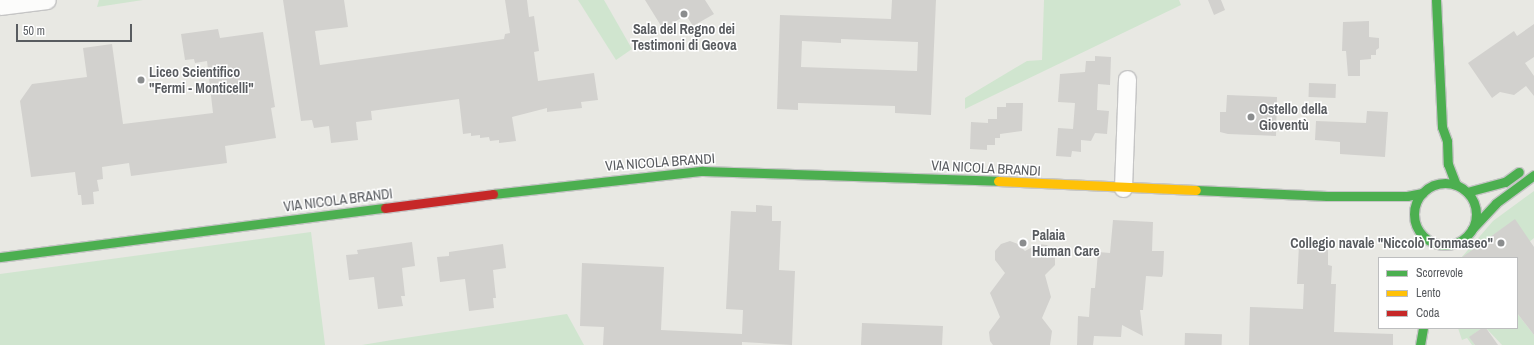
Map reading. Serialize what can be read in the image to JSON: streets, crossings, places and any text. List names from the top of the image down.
{
  "streets": {
    "street": ["VIA NICOLA BRANDI"]
  },
  "places": [
    "Sala del Regno dei Testimoni di Geova",
    "Liceo Scientifico \"Fermi - Monticelli\"",
    "Ostello della Gioventù",
    "Palaia Human Care",
    "Collegio navale \"Niccolò Tommaseo\""
  ],
  "legend": ["Scorrevole", "Lento", "Coda"],
  "scale_bar": "50 m"
}
